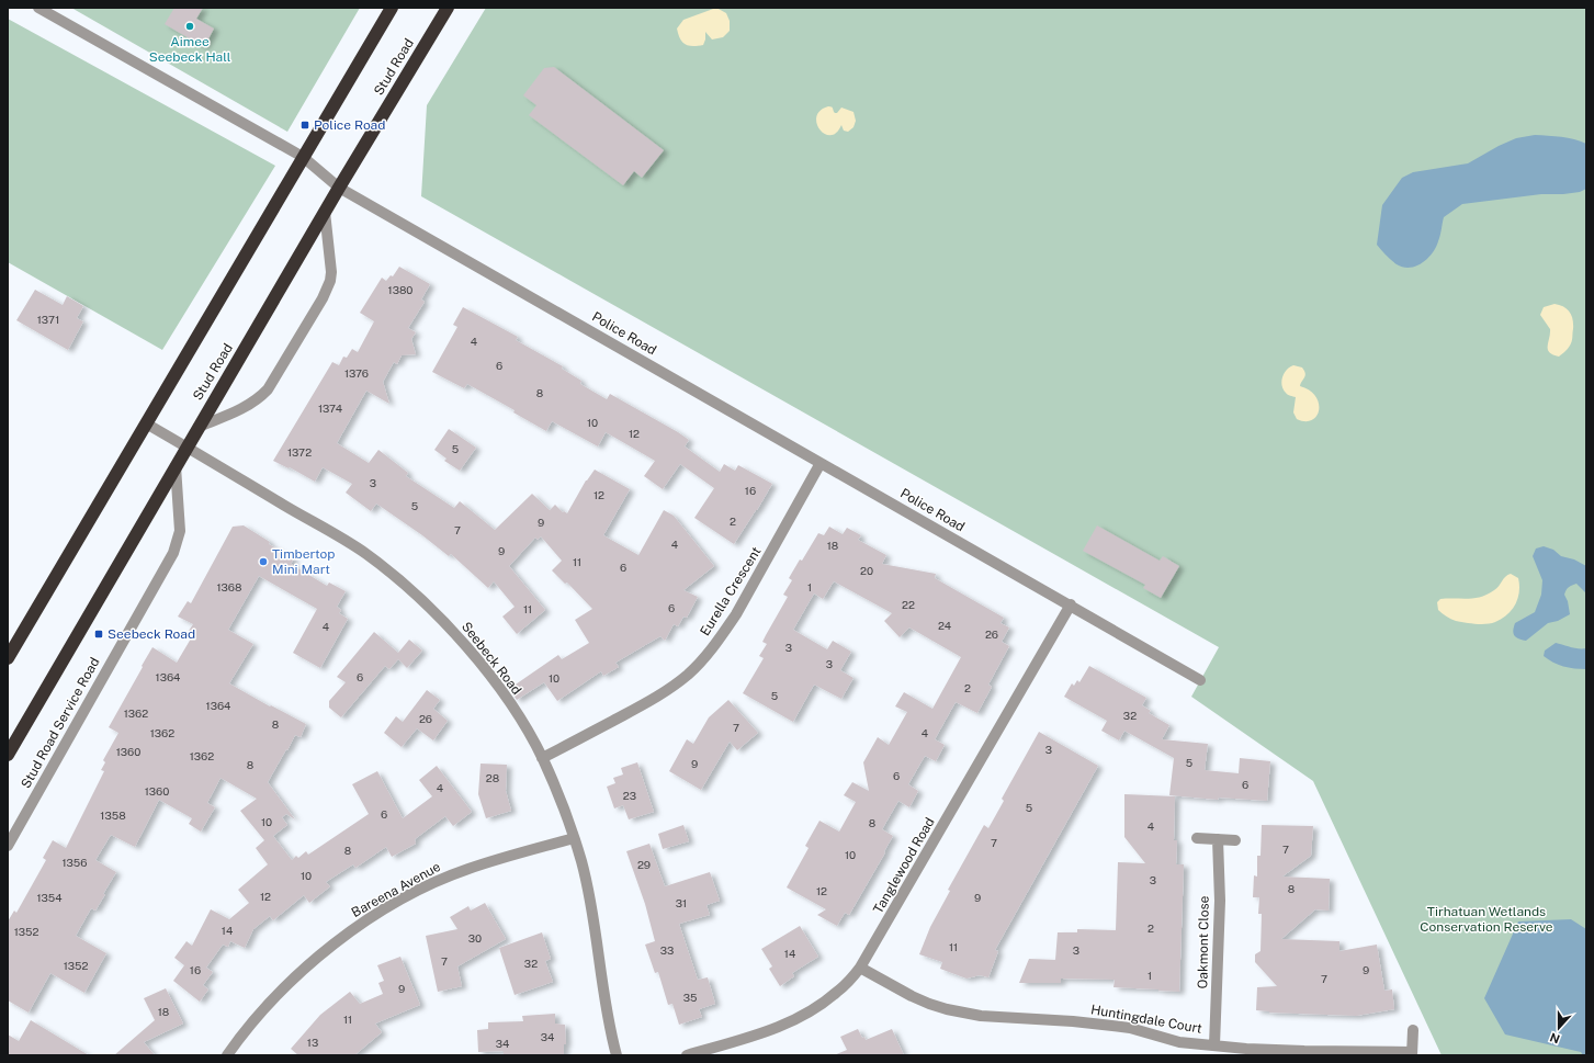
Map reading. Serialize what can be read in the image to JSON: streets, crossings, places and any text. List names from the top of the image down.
{
  "streets": {
    "highway": ["Stud Road"],
    "street": [
      "Police Road",
      "Eurella Crescent",
      "Seebeck Road",
      "Stud Road Service Road",
      "Tanglewood Road",
      "Bareena Avenue",
      "Oakmont Close",
      "Huntingdale Court"
    ]
  },
  "crossings": [
    ["Stud Road", "Police Road"],
    ["Stud Road", "Seebeck Road"],
    ["Stud Road", "Stud Road Service Road"],
    ["Police Road", "Eurella Crescent"],
    ["Police Road", "Tanglewood Road"],
    ["Eurella Crescent", "Seebeck Road"],
    ["Seebeck Road", "Bareena Avenue"],
    ["Tanglewood Road", "Huntingdale Court"],
    ["Oakmont Close", "Huntingdale Court"]
  ],
  "parks": ["Tirhatuan Wetlands Conservation Reserve"],
  "places": {
    "other": ["Aimee Seebeck Hall", "Timbertop Mini Mart"],
    "transit": ["Police Road", "Seebeck Road"]
  },
  "house_numbers": [
    "1380",
    "1371",
    "4",
    "6",
    "1376",
    "8",
    "1374",
    "10",
    "12",
    "5",
    "1372",
    "3",
    "16",
    "12",
    "5",
    "2",
    "9",
    "7",
    "4",
    "18",
    "9",
    "11",
    "6",
    "20",
    "1368",
    "1",
    "22",
    "6",
    "11",
    "24",
    "4",
    "26",
    "3",
    "3",
    "1364",
    "6",
    "10",
    "2",
    "5",
    "1364",
    "1362",
    "32",
    "26",
    "8",
    "7",
    "1362",
    "4",
    "3",
    "1360",
    "1362",
    "5",
    "9",
    "8",
    "6",
    "28",
    "6",
    "4",
    "1360",
    "23",
    "5",
    "6",
    "1358",
    "10",
    "8",
    "4",
    "7",
    "7",
    "8",
    "10",
    "1356",
    "29",
    "10",
    "3",
    "8",
    "12",
    "12",
    "1354",
    "9",
    "31",
    "2",
    "14",
    "1352",
    "30",
    "11",
    "33",
    "3",
    "14",
    "7",
    "32",
    "1352",
    "16",
    "9",
    "1",
    "7",
    "9",
    "35",
    "18",
    "11",
    "34",
    "13",
    "34"
  ],
  "north": "bottom"
}
